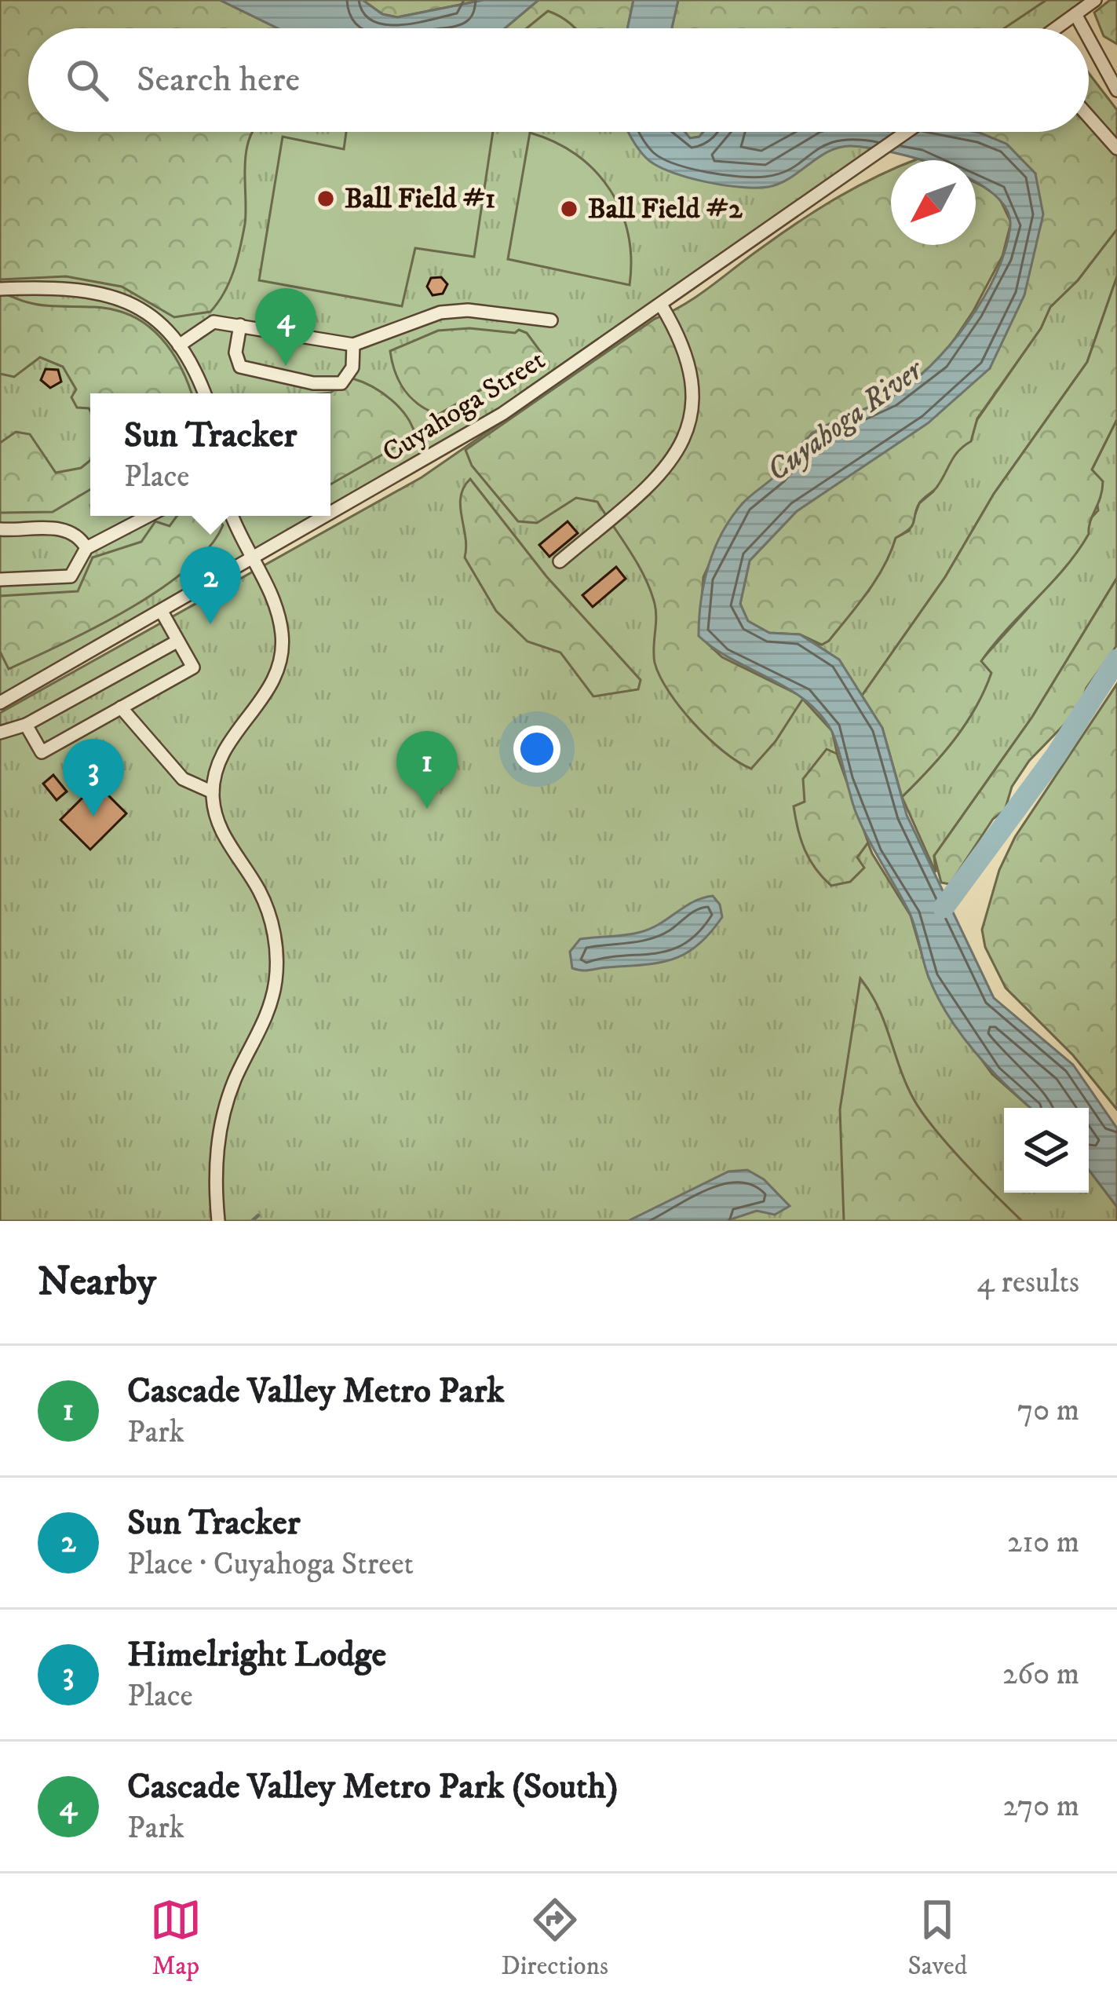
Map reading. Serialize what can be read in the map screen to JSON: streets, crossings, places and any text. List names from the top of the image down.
{
  "streets": {
    "street": ["Cuyahoga Street"]
  },
  "water": ["Cuyahoga River"],
  "places": ["Ball Field #1", "Ball Field #2"],
  "north": "bottom left",
  "page": {
    "search": "Search here",
    "pins": [
      "4",
      "2",
      "1",
      "3"
    ],
    "popup": ["Sun Tracker", "Place"],
    "heading": ["Nearby", "4 results"],
    "list": [
      {
        "mark": "1",
        "name": "Cascade Valley Metro Park",
        "note": "Park",
        "value": "70 m"
      },
      {
        "mark": "2",
        "name": "Sun Tracker",
        "note": "Place · Cuyahoga Street",
        "value": "210 m"
      },
      {
        "mark": "3",
        "name": "Himelright Lodge",
        "note": "Place",
        "value": "260 m"
      },
      {
        "mark": "4",
        "name": "Cascade Valley Metro Park (South)",
        "note": "Park",
        "value": "270 m"
      }
    ],
    "nav": ["Map", "Directions", "Saved"]
  }
}
